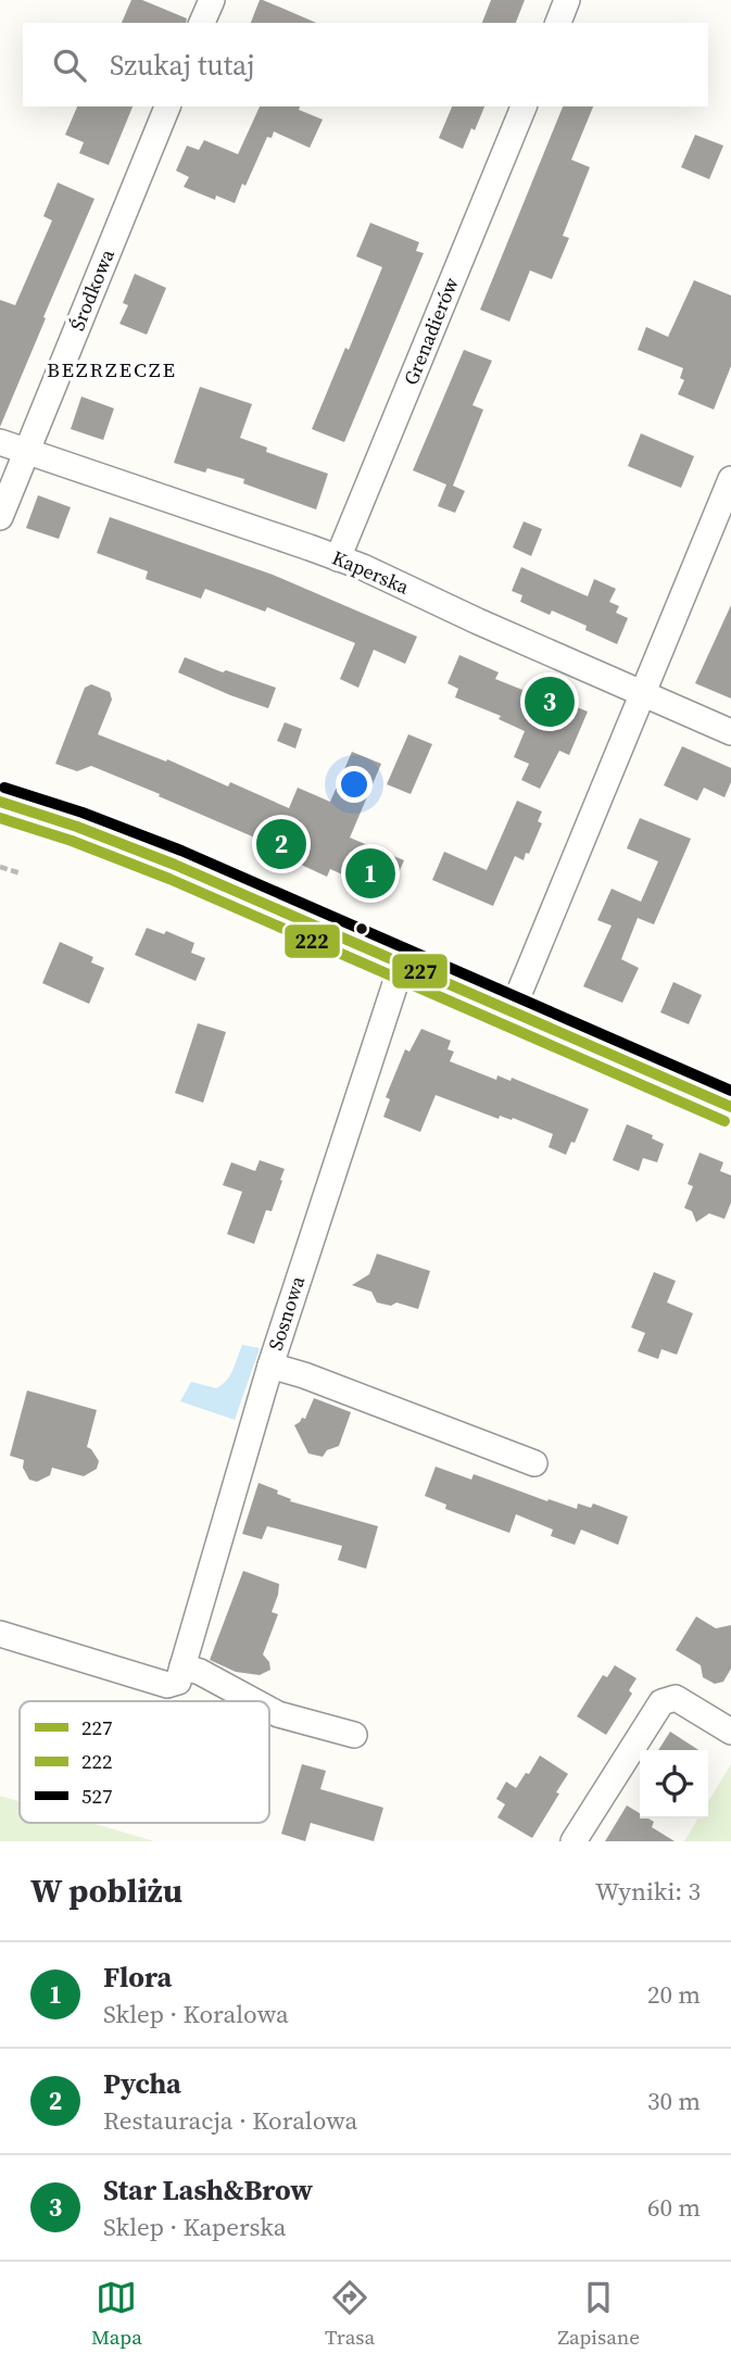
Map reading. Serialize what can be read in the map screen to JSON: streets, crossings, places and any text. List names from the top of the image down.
{
  "streets": {
    "street": [
      "Środkowa",
      "Grenadierów",
      "Kaperska",
      "Sosnowa"
    ]
  },
  "crossings": [
    ["Środkowa", "Kaperska"],
    ["Grenadierów", "Kaperska"]
  ],
  "districts": ["BEZRZECZE"],
  "lines": ["transit line 527", "transit line 227", "transit line 222"],
  "legend": ["227", "222", "527"],
  "page": {
    "search": "Szukaj tutaj",
    "pins": ["3", "2", "1"],
    "heading": ["W pobliżu", "Wyniki: 3"],
    "list": [
      {
        "mark": "1",
        "name": "Flora",
        "note": "Sklep · Koralowa",
        "value": "20 m"
      },
      {
        "mark": "2",
        "name": "Pycha",
        "note": "Restauracja · Koralowa",
        "value": "30 m"
      },
      {
        "mark": "3",
        "name": "Star Lash&Brow",
        "note": "Sklep · Kaperska",
        "value": "60 m"
      }
    ],
    "nav": ["Mapa", "Trasa", "Zapisane"]
  }
}
